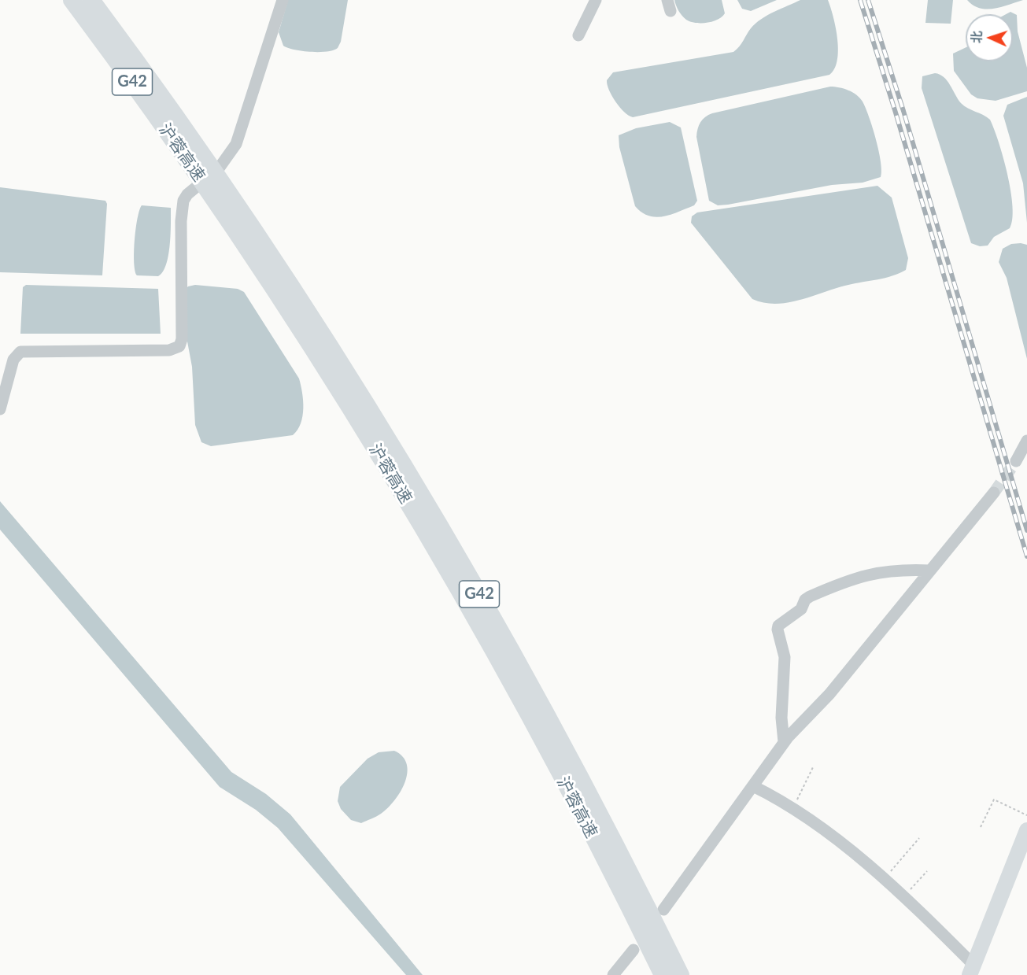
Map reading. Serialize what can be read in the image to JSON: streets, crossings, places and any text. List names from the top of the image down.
{
  "streets": {
    "highway": ["G42", "沪蓉高速"]
  },
  "north": "left"
}
